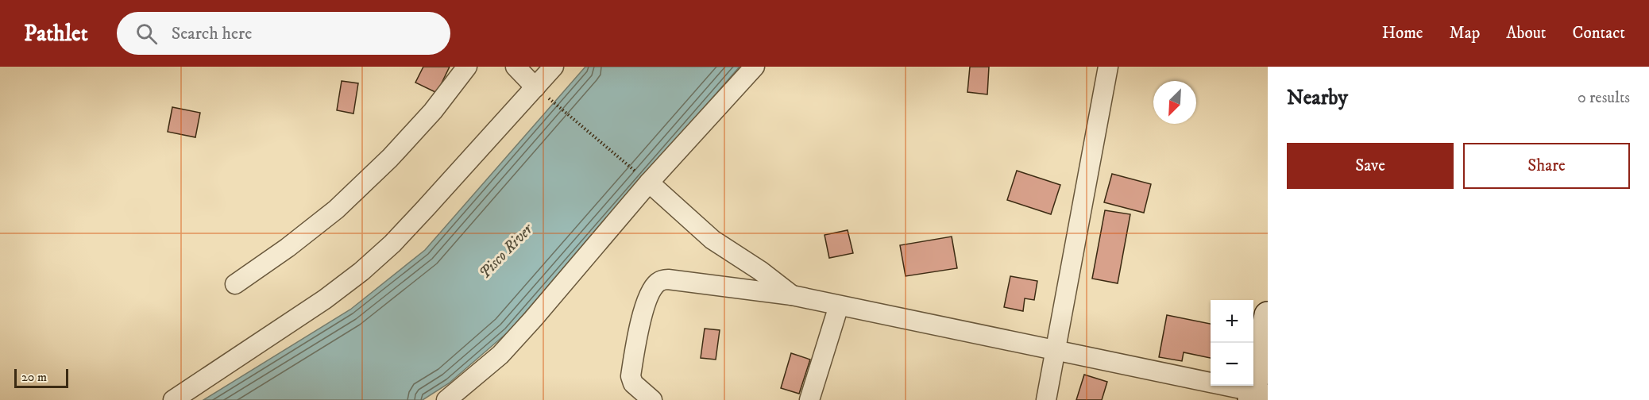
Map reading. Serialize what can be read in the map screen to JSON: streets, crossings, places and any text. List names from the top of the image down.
{
  "water": ["Pisco River"],
  "scale_bar": "20 m",
  "north": "bottom left",
  "page": {
    "header": "Pathlet",
    "search": "Search here",
    "nav": [
      "Home",
      "Map",
      "About",
      "Contact"
    ],
    "heading": ["Nearby", "0 results"],
    "buttons": ["Save", "Share"],
    "map_buttons": ["+", "−"],
    "scale": "20 m"
  }
}
